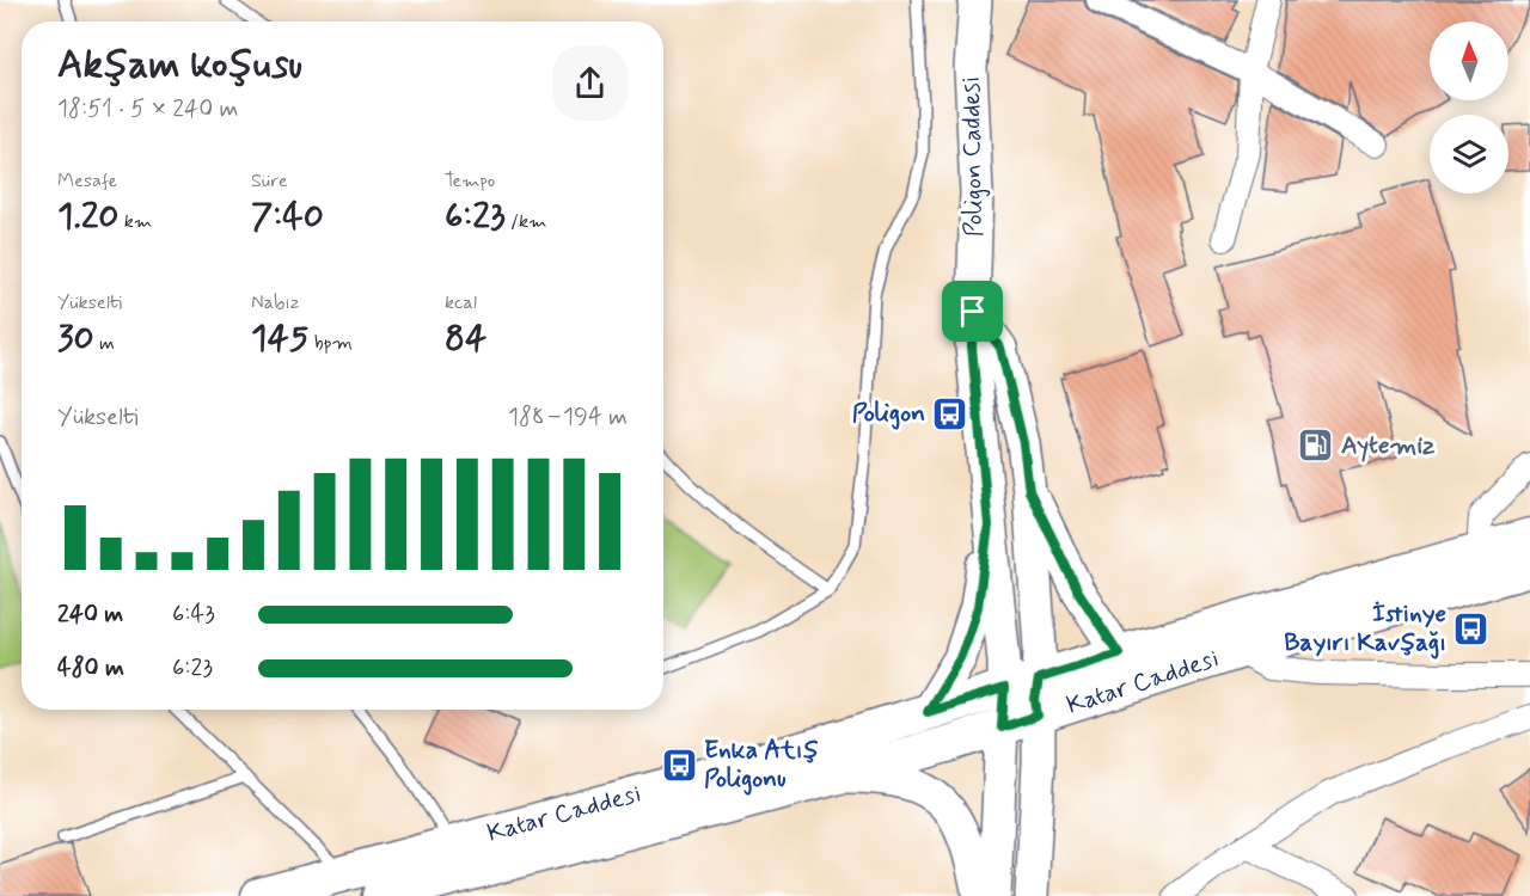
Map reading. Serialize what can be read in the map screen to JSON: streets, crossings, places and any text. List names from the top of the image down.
{
  "streets": {
    "main road": ["Katar Caddesi"],
    "street": ["Poligon Caddesi"]
  },
  "crossings": [
    ["Poligon Caddesi", "Katar Caddesi"]
  ],
  "places": {
    "bus stop": ["Poligon", "İstinye Bayırı Kavşağı", "Enka Atış Poligonu"],
    "fuel station": ["Aytemiz"]
  },
  "north": "top",
  "page": {
    "heading": ["Akşam koşusu", "18:51 · 5 × 240 m"],
    "stats": [
      ["Mesafe", "1.20 km"],
      ["Süre", "7:40"],
      ["Tempo", "6:23 /km"],
      ["Yükselti", "30 m"],
      ["Nabız", "145 bpm"],
      ["kcal", "84"]
    ],
    "chart": ["Yükselti", "188–194 m"],
    "list": [
      {
        "name": "240 m",
        "note": "6:43"
      },
      {
        "name": "480 m",
        "note": "6:23"
      }
    ]
  }
}
